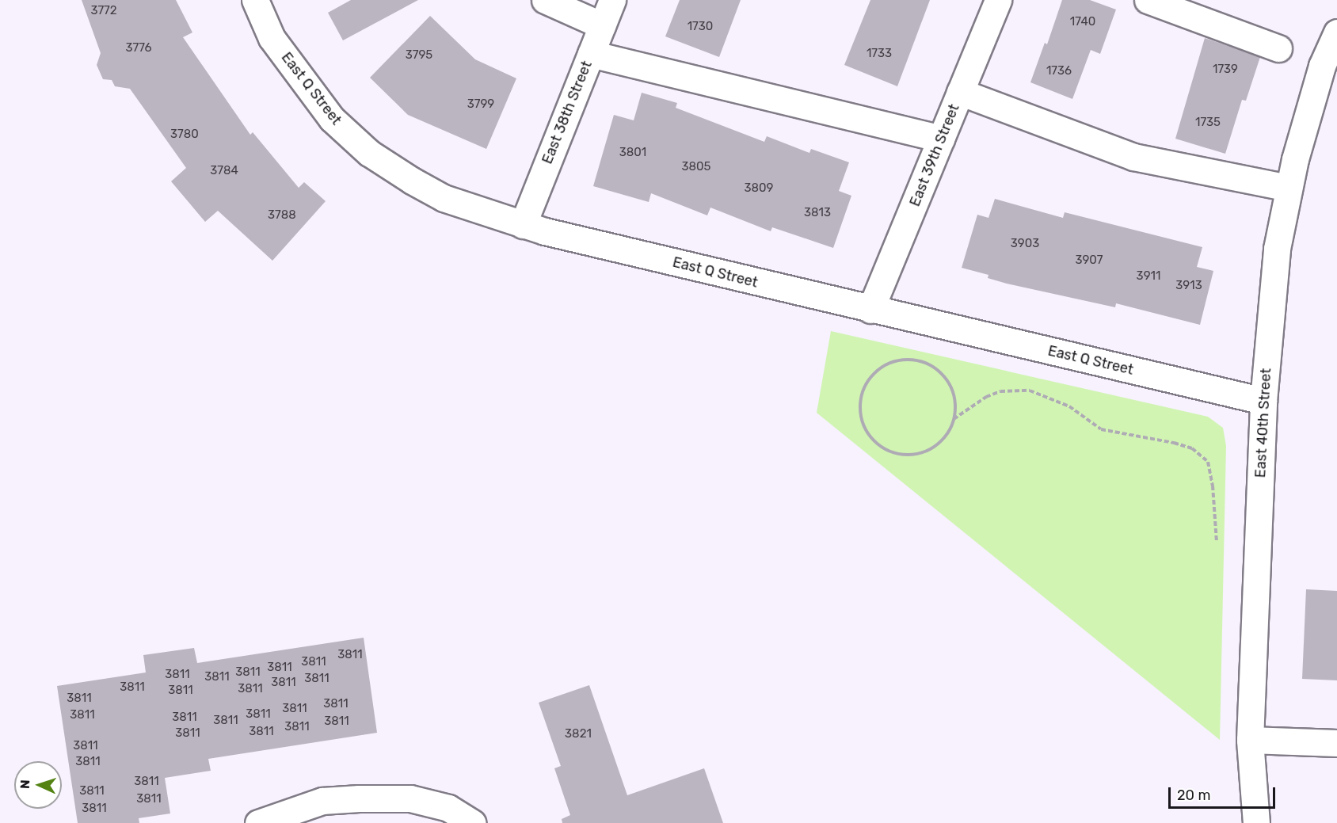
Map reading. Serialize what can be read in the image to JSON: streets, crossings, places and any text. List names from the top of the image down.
{
  "streets": {
    "street": [
      "East Q Street",
      "East 38th Street",
      "East 39th Street",
      "East 40th Street"
    ]
  },
  "crossings": [
    ["East Q Street", "East 38th Street"],
    ["East Q Street", "East 39th Street"],
    ["East Q Street", "East 40th Street"]
  ],
  "house_numbers": [
    "3772",
    "1740",
    "1730",
    "3776",
    "1733",
    "3795",
    "1739",
    "1736",
    "3799",
    "1735",
    "3780",
    "3801",
    "3805",
    "3784",
    "3809",
    "3813",
    "3788",
    "3903",
    "3907",
    "3911",
    "3913",
    "3811",
    "3811",
    "3811",
    "3811",
    "3811",
    "3811",
    "3811",
    "3811",
    "3811",
    "3811",
    "3811",
    "3811",
    "3811",
    "3811",
    "3811",
    "3811",
    "3811",
    "3811",
    "3811",
    "3811",
    "3811",
    "3811",
    "3821",
    "3811",
    "3811",
    "3811",
    "3811",
    "3811",
    "3811"
  ],
  "scale_bar": "20 m",
  "north": "left"
}
